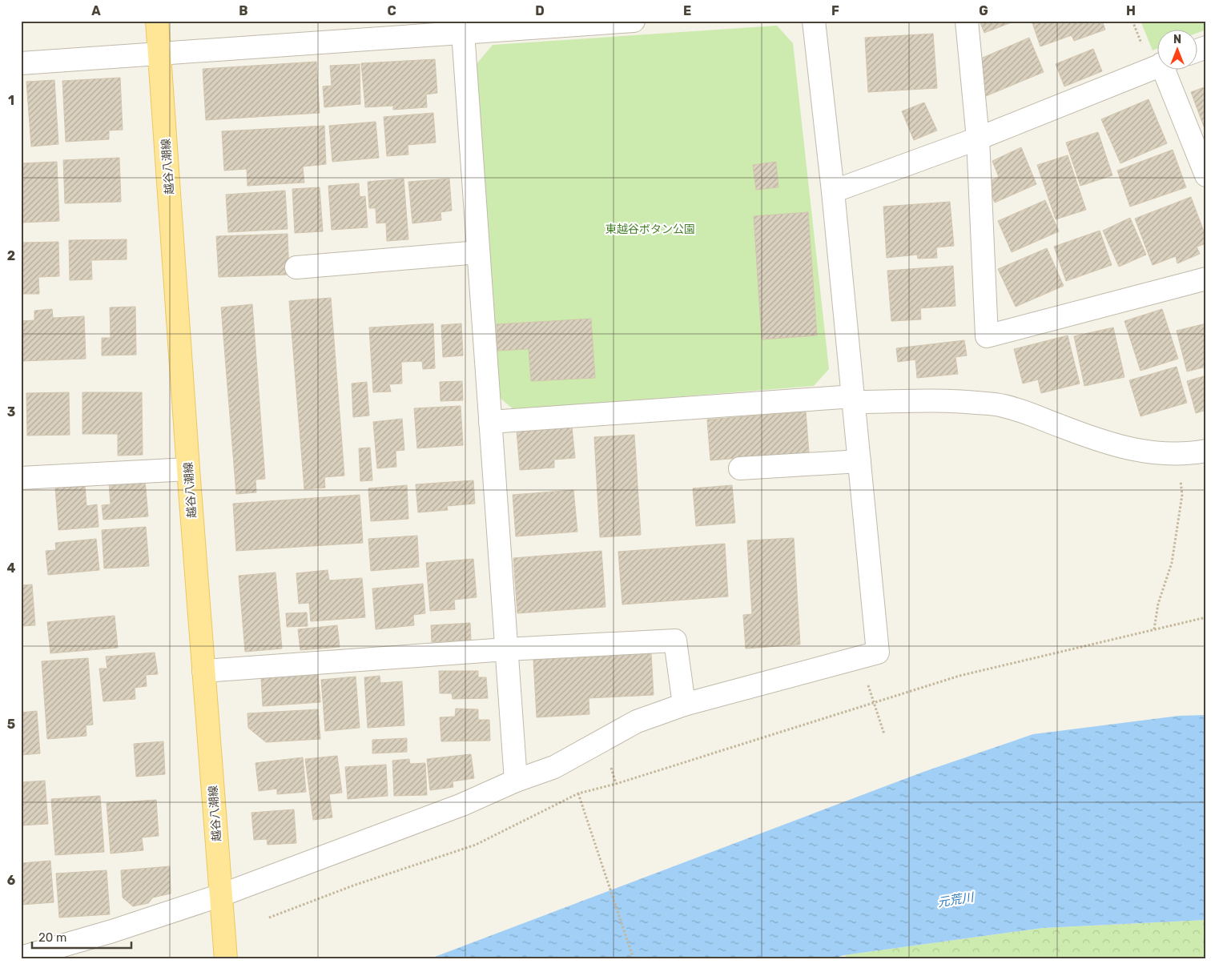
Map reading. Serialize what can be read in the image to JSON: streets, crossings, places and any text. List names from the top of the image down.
{
  "streets": {
    "main road": ["越谷八潮線"]
  },
  "water": ["元荒川"],
  "parks": ["東越谷ボタン公園"],
  "scale_bar": "20 m",
  "north": "top",
  "grid": {
    "columns": [
      "A",
      "B",
      "C",
      "D",
      "E",
      "F",
      "G",
      "H"
    ],
    "rows": [
      "1",
      "2",
      "3",
      "4",
      "5",
      "6"
    ]
  }
}
